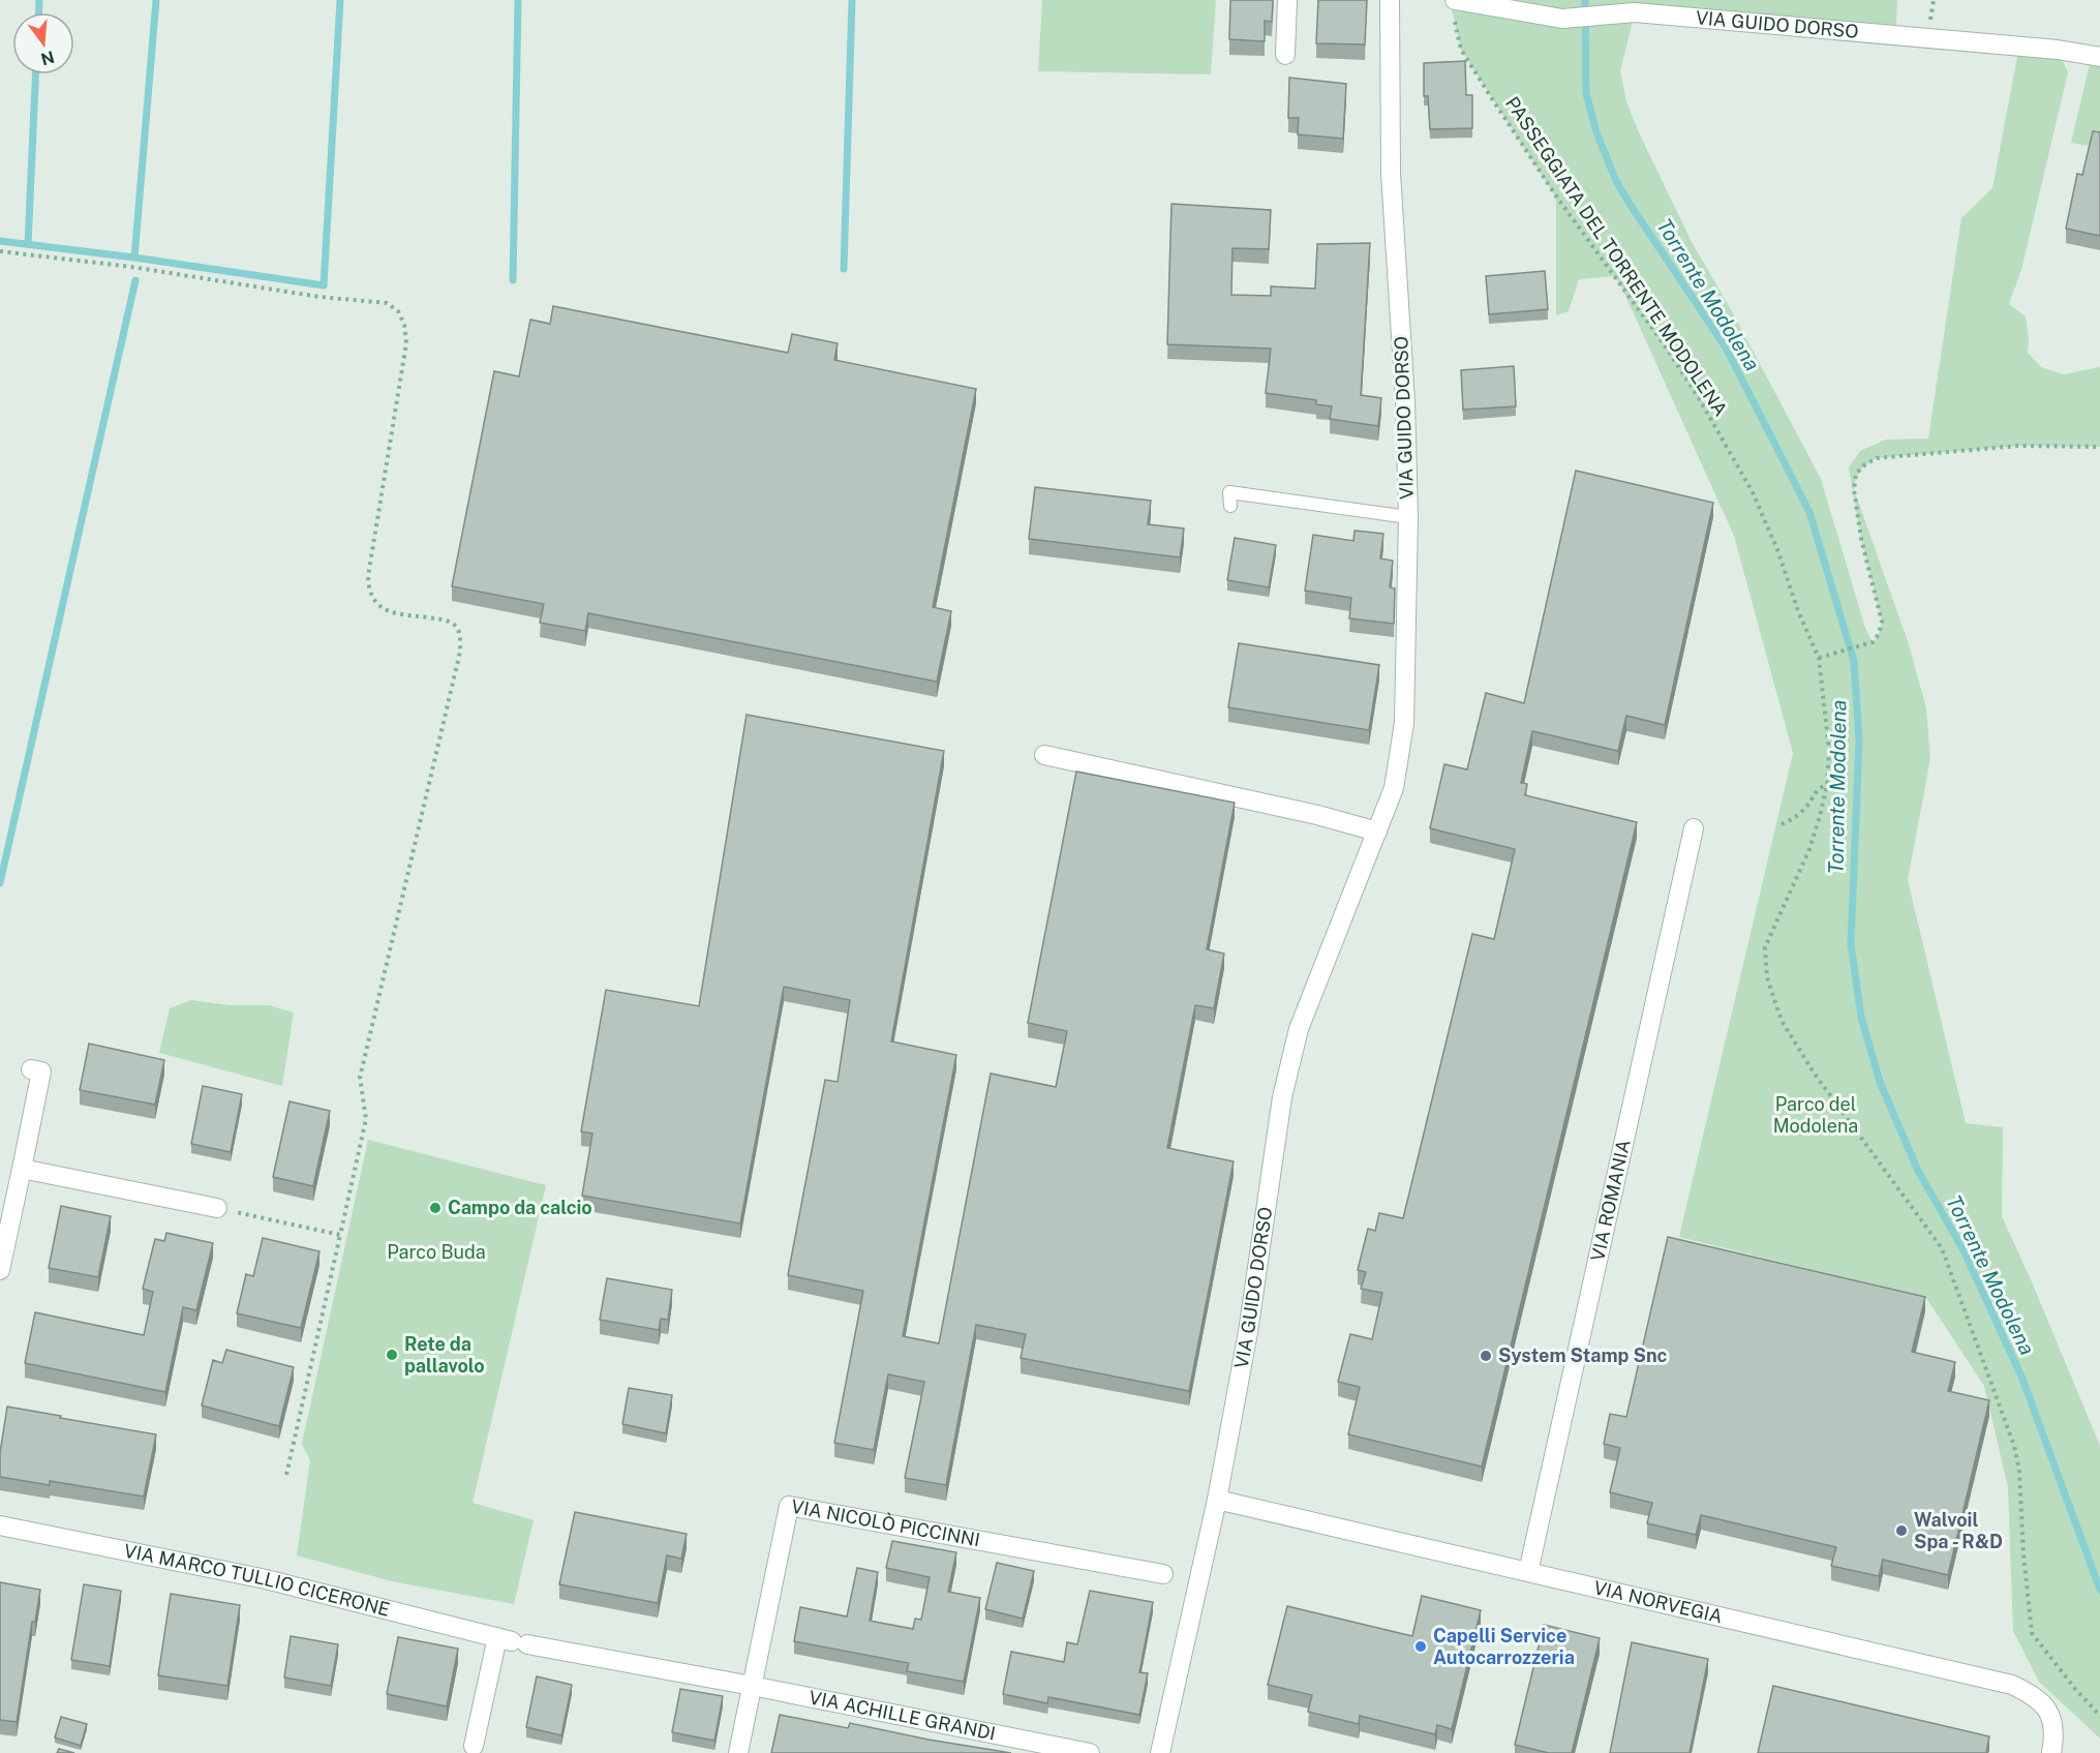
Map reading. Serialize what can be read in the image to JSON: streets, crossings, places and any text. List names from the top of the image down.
{
  "streets": {
    "street": [
      "VIA GUIDO DORSO",
      "VIA ROMANIA",
      "VIA NICOLÒ PICCINNI",
      "VIA MARCO TULLIO CICERONE",
      "VIA NORVEGIA",
      "VIA ACHILLE GRANDI"
    ],
    "path": ["PASSEGGIATA DEL TORRENTE MODOLENA"]
  },
  "crossings": [
    ["VIA GUIDO DORSO", "VIA NORVEGIA"],
    ["VIA ROMANIA", "VIA NORVEGIA"],
    ["VIA NICOLÒ PICCINNI", "VIA ACHILLE GRANDI"]
  ],
  "water": ["Torrente Modolena"],
  "parks": ["Parco del Modolena", "Parco Buda"],
  "places": [
    "Campo da calcio",
    "Rete da pallavolo",
    "System Stamp Snc",
    "Walvoil Spa - R&D",
    "Capelli Service Autocarrozzeria"
  ],
  "north": "bottom"
}
